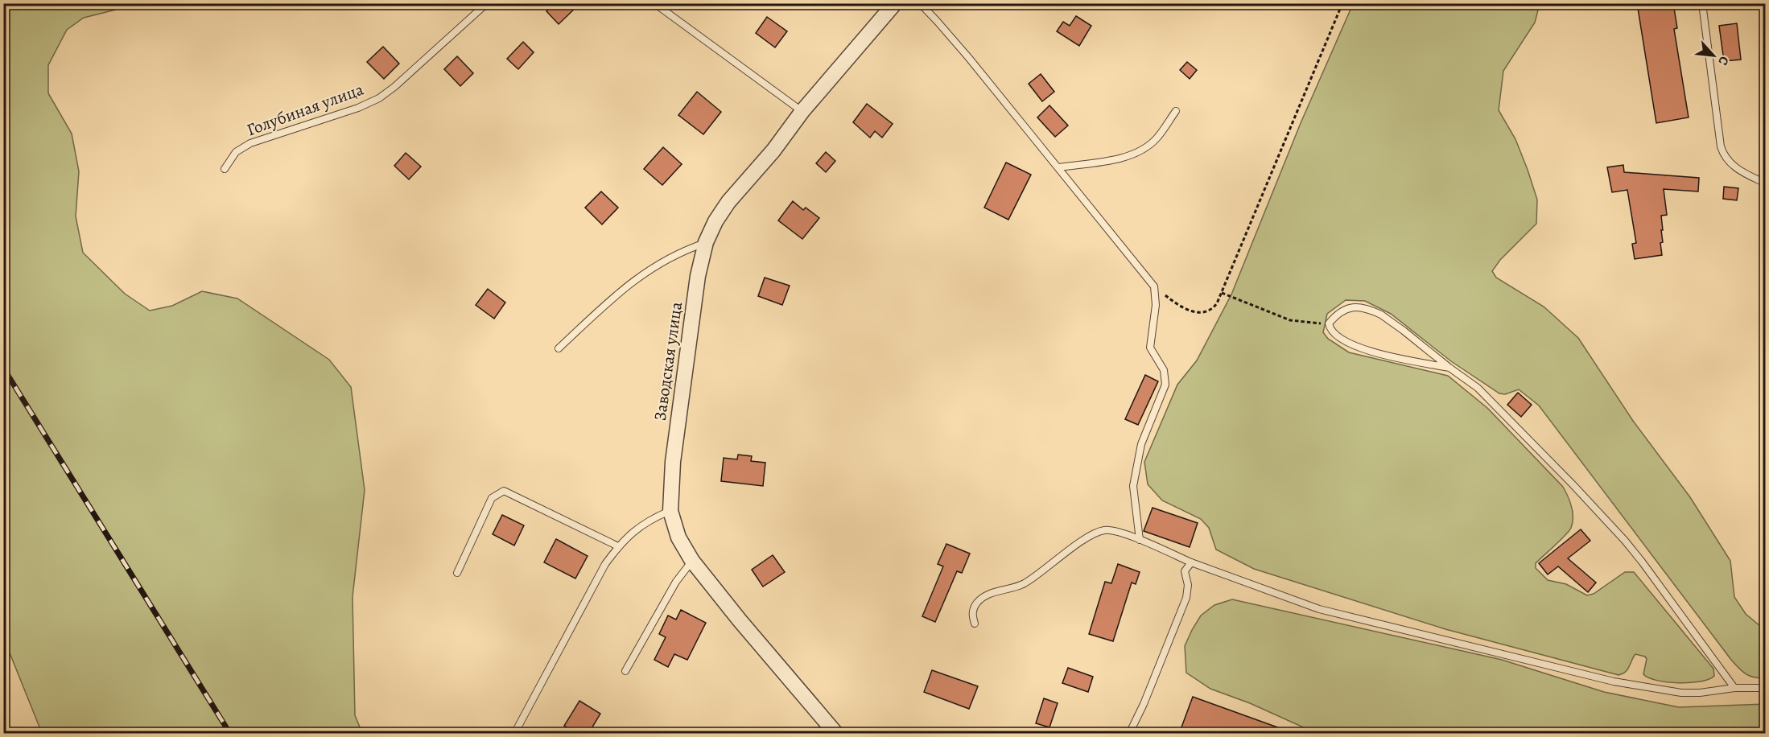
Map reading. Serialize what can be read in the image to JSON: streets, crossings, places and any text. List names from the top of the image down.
{
  "streets": {
    "street": ["Заводская улица"],
    "lane": ["Голубиная улица"]
  },
  "north": "bottom right"
}
